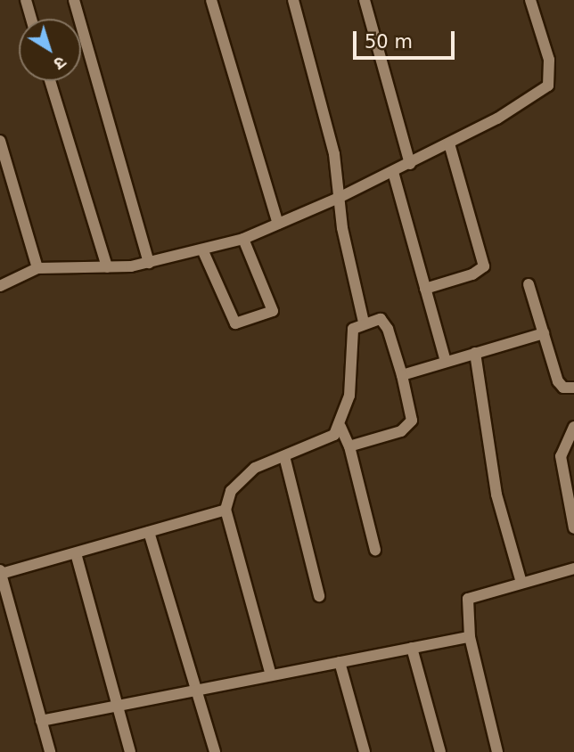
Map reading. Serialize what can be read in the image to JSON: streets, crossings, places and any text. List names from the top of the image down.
{
  "scale_bar": "50 m",
  "north": "bottom right"
}
